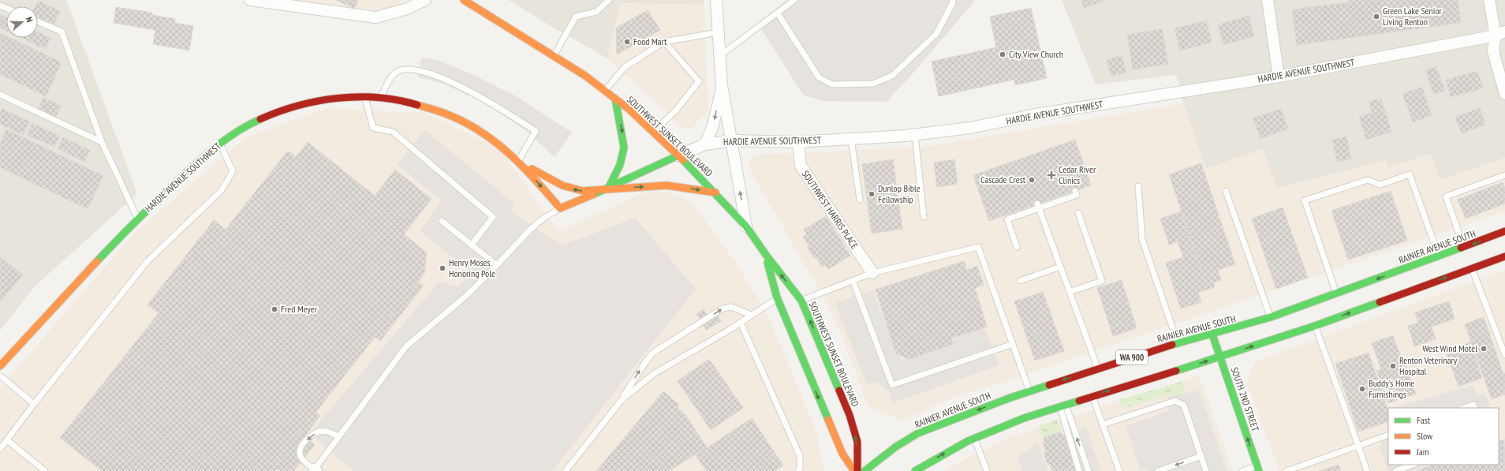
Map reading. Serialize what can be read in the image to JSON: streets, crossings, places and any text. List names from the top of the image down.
{
  "streets": {
    "main road": [
      "HARDIE AVENUE SOUTHWEST",
      "SOUTHWEST SUNSET BOULEVARD",
      "RAINIER AVENUE SOUTH",
      "WA 900",
      "SOUTH 2ND STREET"
    ],
    "street": ["SOUTHWEST HARRIS PLACE"]
  },
  "crossings": [
    ["HARDIE AVENUE SOUTHWEST", "SOUTHWEST SUNSET BOULEVARD"],
    ["HARDIE AVENUE SOUTHWEST", "SOUTHWEST HARRIS PLACE"],
    ["RAINIER AVENUE SOUTH", "SOUTH 2ND STREET"]
  ],
  "one_way": ["SOUTH 2ND STREET"],
  "places": {
    "other": [
      "Green Lake Senior Living Renton",
      "Food Mart",
      "City View Church",
      "Cascade Crest",
      "Dunlop Bible Fellowship",
      "Henry Moses Honoring Pole",
      "Fred Meyer",
      "West Wind Motel",
      "Renton Veterinary Hospital",
      "Buddy's Home Furnishings"
    ],
    "health": ["Cedar River Clinics"]
  },
  "legend": ["Fast", "Slow", "Jam"],
  "north": "right"
}
